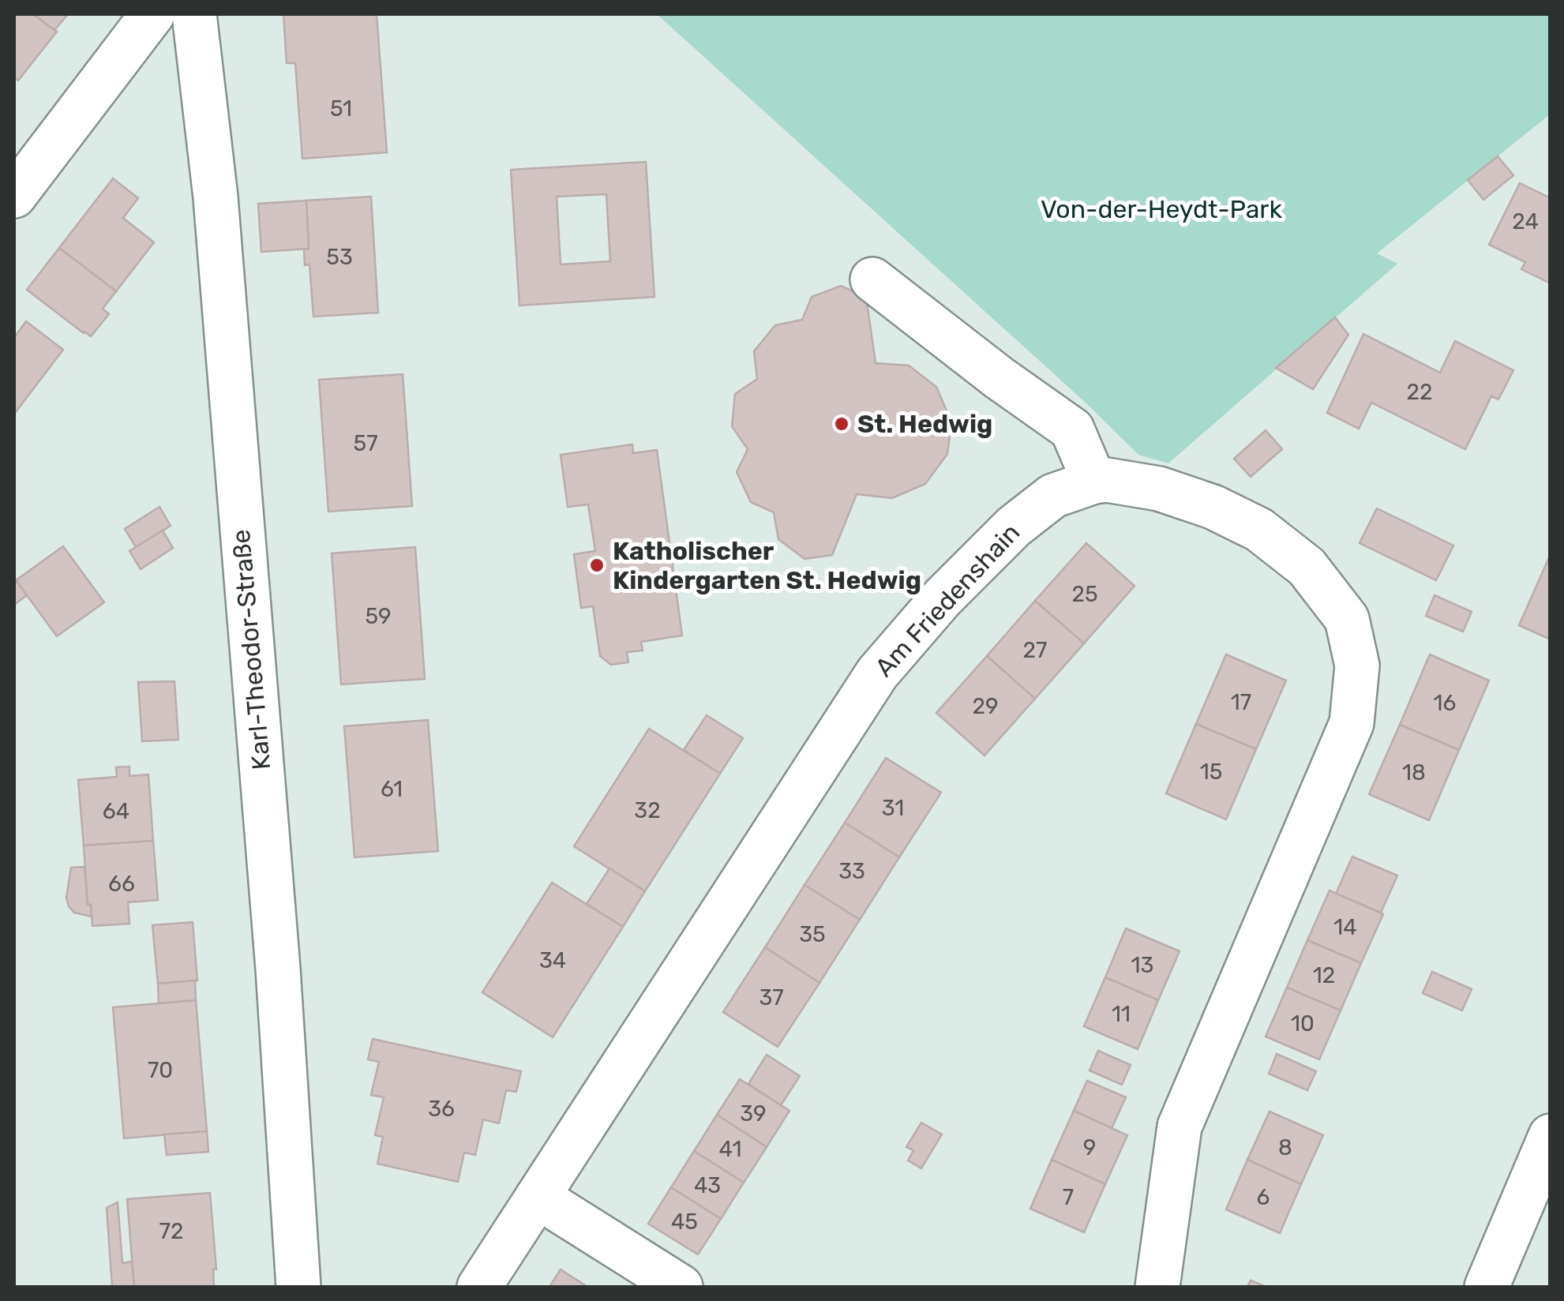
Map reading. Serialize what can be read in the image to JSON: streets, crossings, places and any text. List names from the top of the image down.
{
  "streets": {
    "street": ["Am Friedenshain", "Karl-Theodor-Straße"]
  },
  "parks": ["Von-der-Heydt-Park"],
  "places": ["St. Hedwig", "Katholischer Kindergarten St. Hedwig"],
  "house_numbers": [
    "51",
    "24",
    "53",
    "22",
    "57",
    "25",
    "59",
    "27",
    "17",
    "16",
    "29",
    "15",
    "18",
    "61",
    "31",
    "32",
    "64",
    "33",
    "66",
    "14",
    "35",
    "34",
    "13",
    "12",
    "37",
    "11",
    "10",
    "70",
    "36",
    "39",
    "9",
    "8",
    "41",
    "43",
    "7",
    "6",
    "45",
    "72"
  ]
}
